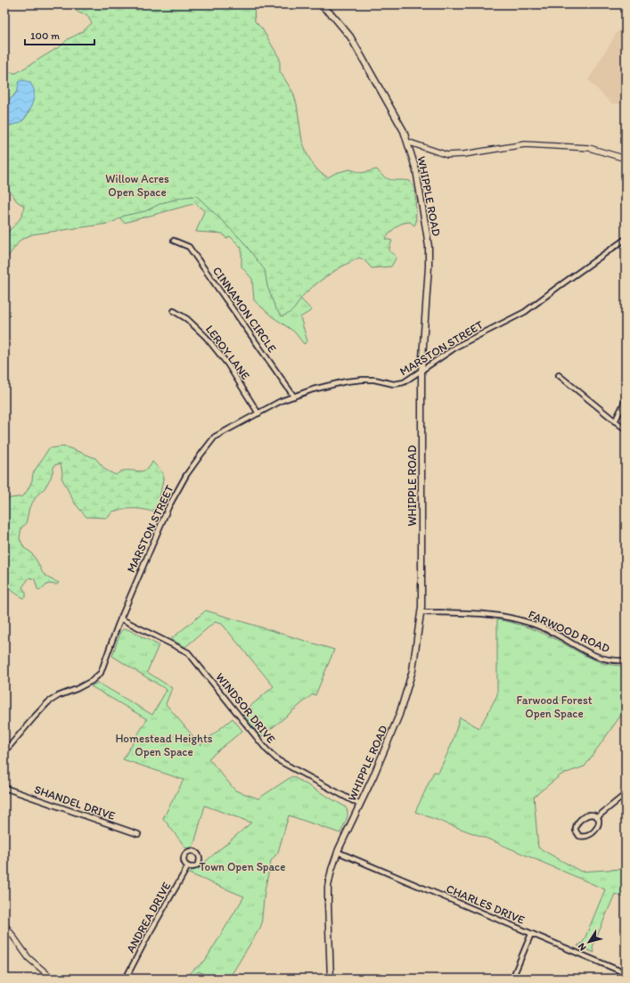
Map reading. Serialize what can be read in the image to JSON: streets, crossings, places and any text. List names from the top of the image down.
{
  "streets": {
    "main road": ["WHIPPLE ROAD"],
    "street": [
      "CINNAMON CIRCLE",
      "MARSTON STREET",
      "LEROY LANE",
      "FARWOOD ROAD",
      "WINDSOR DRIVE",
      "SHANDEL DRIVE",
      "CHARLES DRIVE",
      "ANDREA DRIVE"
    ]
  },
  "crossings": [
    ["WHIPPLE ROAD", "MARSTON STREET"],
    ["WHIPPLE ROAD", "FARWOOD ROAD"],
    ["WHIPPLE ROAD", "WINDSOR DRIVE"],
    ["WHIPPLE ROAD", "CHARLES DRIVE"],
    ["CINNAMON CIRCLE", "MARSTON STREET"],
    ["MARSTON STREET", "LEROY LANE"],
    ["MARSTON STREET", "WINDSOR DRIVE"]
  ],
  "parks": [
    "Willow Acres Open Space",
    "Farwood Forest Open Space",
    "Homestead Heights Open Space",
    "Town Open Space"
  ],
  "scale_bar": "100 m",
  "north": "bottom left"
}
